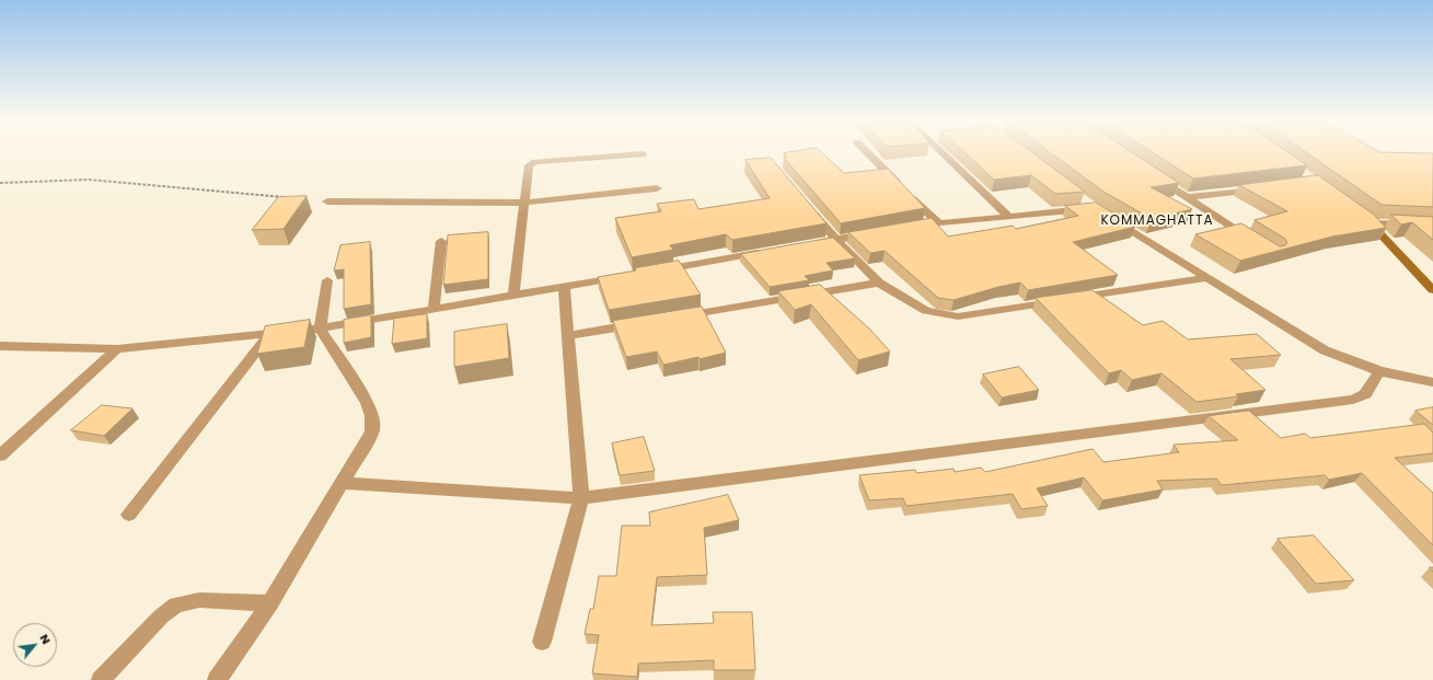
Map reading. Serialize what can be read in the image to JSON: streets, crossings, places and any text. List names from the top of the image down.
{
  "districts": ["KOMMAGHATTA"],
  "north": "top right"
}
